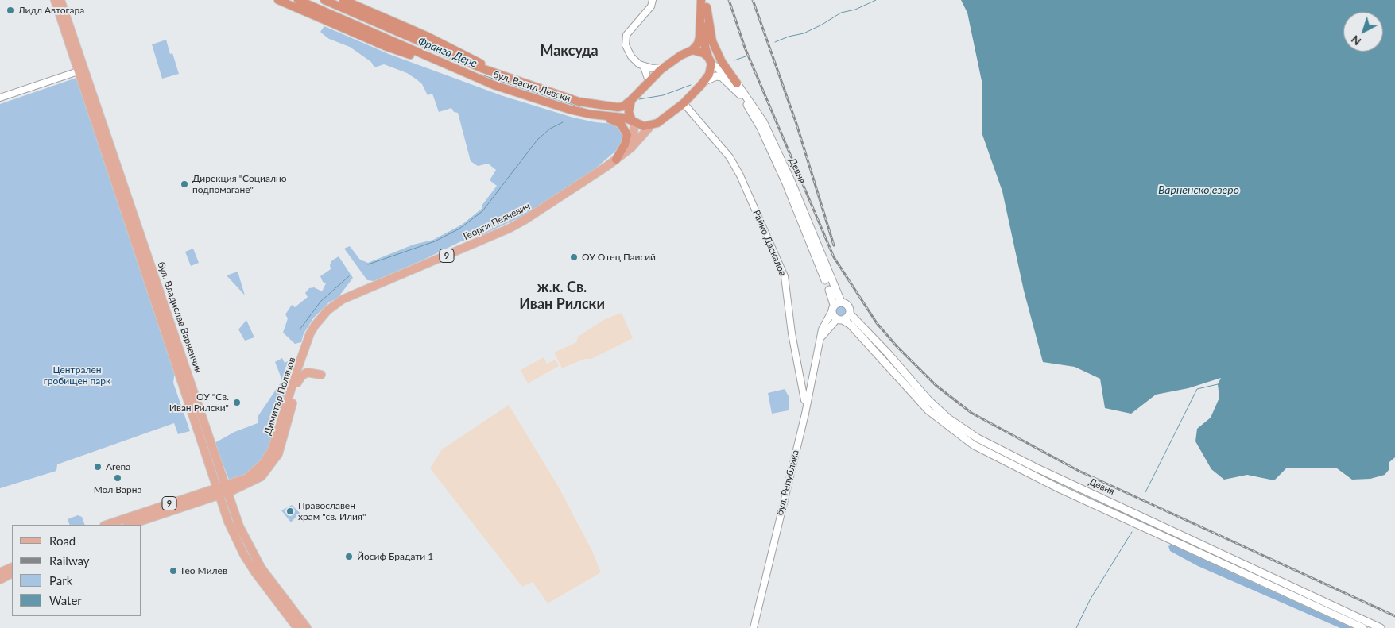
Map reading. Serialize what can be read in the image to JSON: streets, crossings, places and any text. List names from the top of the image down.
{
  "streets": {
    "highway": ["бул. Васил Левски", "9"],
    "main road": [
      "Девня",
      "Георги Пеячевич",
      "бул. Владислав Варненчик",
      "Димитър Полянов"
    ],
    "street": ["Райко Даскалов", "бул. Република"]
  },
  "crossings": [
    ["бул. Васил Левски", "Георги Пеячевич"],
    ["бул. Васил Левски", "9"],
    ["Девня", "9"],
    ["Девня", "бул. Република"],
    ["Георги Пеячевич", "9"],
    ["Георги Пеячевич", "Димитър Полянов"],
    ["Райко Даскалов", "9"],
    ["Райко Даскалов", "бул. Република"],
    ["9", "бул. Владислав Варненчик"],
    ["9", "Димитър Полянов"],
    ["бул. Владислав Варненчик", "Димитър Полянов"]
  ],
  "districts": ["Максуда", "ж.к. Св. Иван Рилски"],
  "water": ["Франга Дере", "Варненско езеро"],
  "parks": ["Централен гробищен парк"],
  "places": [
    "Лидл Автогара",
    "Дирекция \"Социално подпомагане\"",
    "ОУ Отец Паисий",
    "ОУ \"Св. Иван Рилски\"",
    "Arena",
    "Мол Варна",
    "Православен храм \"св. Илия\"",
    "Йосиф Брадати 1",
    "Гео Милев"
  ],
  "legend": [
    "Road",
    "Railway",
    "Park",
    "Water"
  ],
  "north": "bottom left"
}
